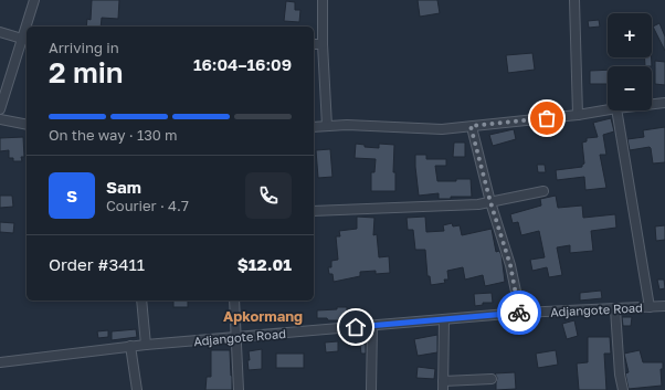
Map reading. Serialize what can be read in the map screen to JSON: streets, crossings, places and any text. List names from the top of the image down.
{
  "streets": {
    "street": ["Adjangote Road"]
  },
  "districts": ["Apkormang"],
  "page": {
    "map_buttons": ["+", "−"],
    "heading": ["2 min", "Arriving in", "16:04–16:09"],
    "panel": [
      "Sam",
      "Courier · 4.7",
      "Order #3411",
      "$12.01"
    ],
    "bar": "On the way · 130 m",
    "round": "S"
  }
}
